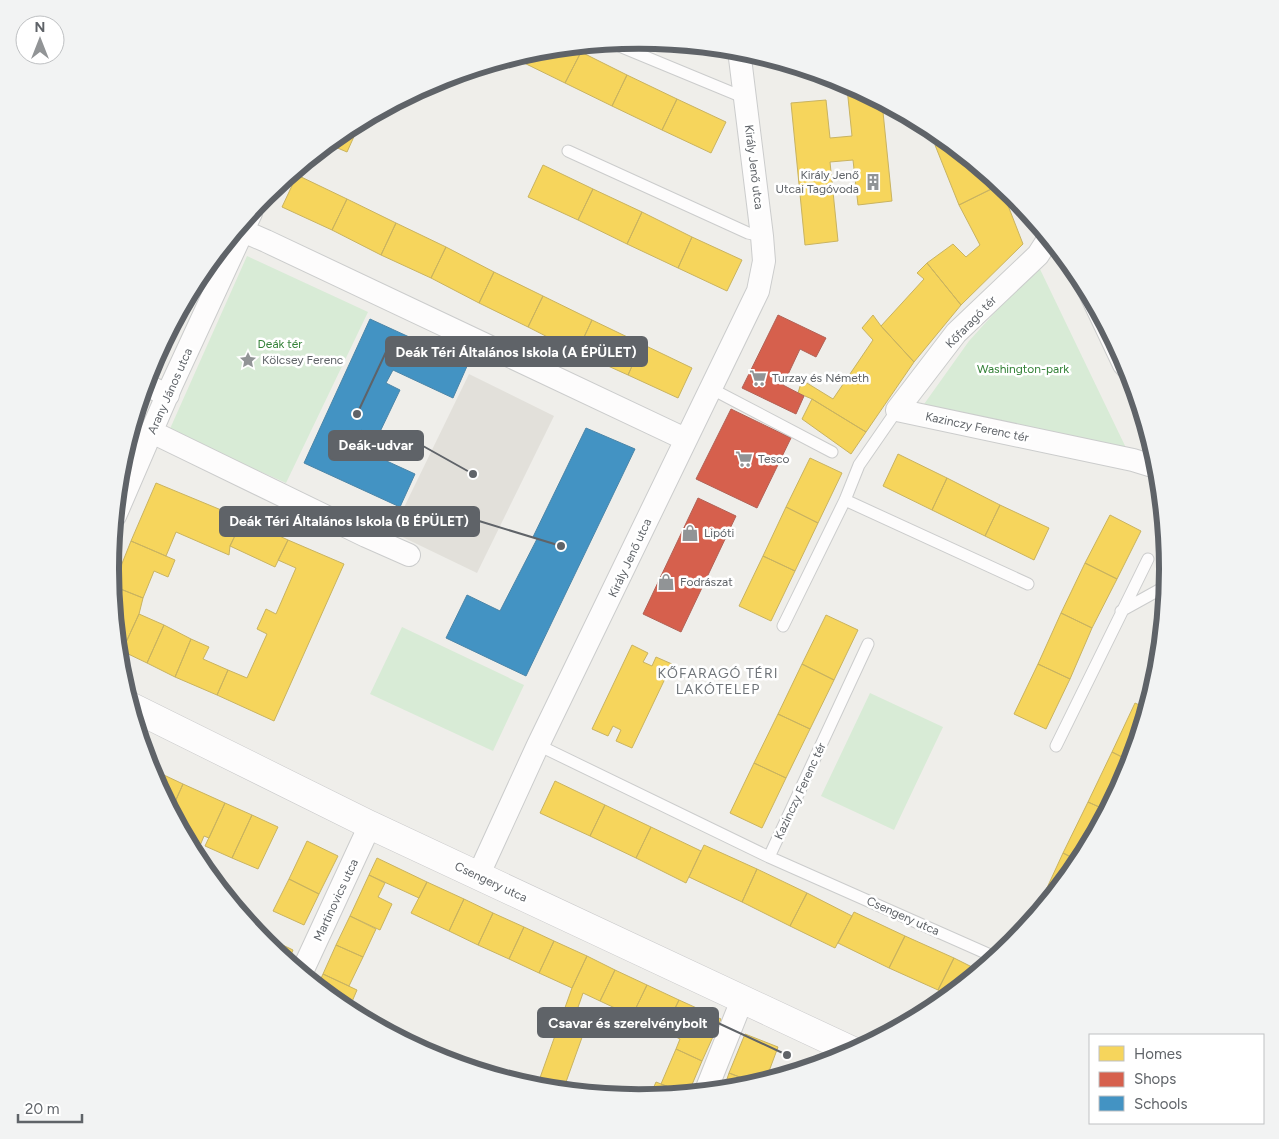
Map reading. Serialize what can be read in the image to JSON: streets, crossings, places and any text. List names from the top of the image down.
{
  "streets": {
    "main road": ["Csengery utca"],
    "street": [
      "Király Jenő utca",
      "Kőfaragó tér",
      "Arany János utca",
      "Kazinczy Ferenc tér",
      "Martinovics utca"
    ]
  },
  "crossings": [
    ["Király Jenő utca", "Csengery utca"],
    ["Kőfaragó tér", "Kazinczy Ferenc tér"],
    ["Kazinczy Ferenc tér", "Csengery utca"],
    ["Csengery utca", "Martinovics utca"]
  ],
  "districts": ["KŐFARAGÓ TÉRI LAKÓTELEP"],
  "parks": ["Deák tér", "Washington-park"],
  "places": {
    "building": ["Király Jenő Utcai Tagóvoda"],
    "place": ["Kölcsey Ferenc"],
    "supermarket": ["Turzay és Németh", "Tesco"],
    "other": [
      "Deák Téri Általános Iskola (A ÉPÜLET)",
      "Deák-udvar",
      "Deák Téri Általános Iskola (B ÉPÜLET)",
      "Csavar és szerelvénybolt"
    ],
    "shop": ["Lipóti", "Fodrászat"]
  },
  "legend": ["Homes", "Shops", "Schools"],
  "scale_bar": "20 m",
  "north": "top"
}
